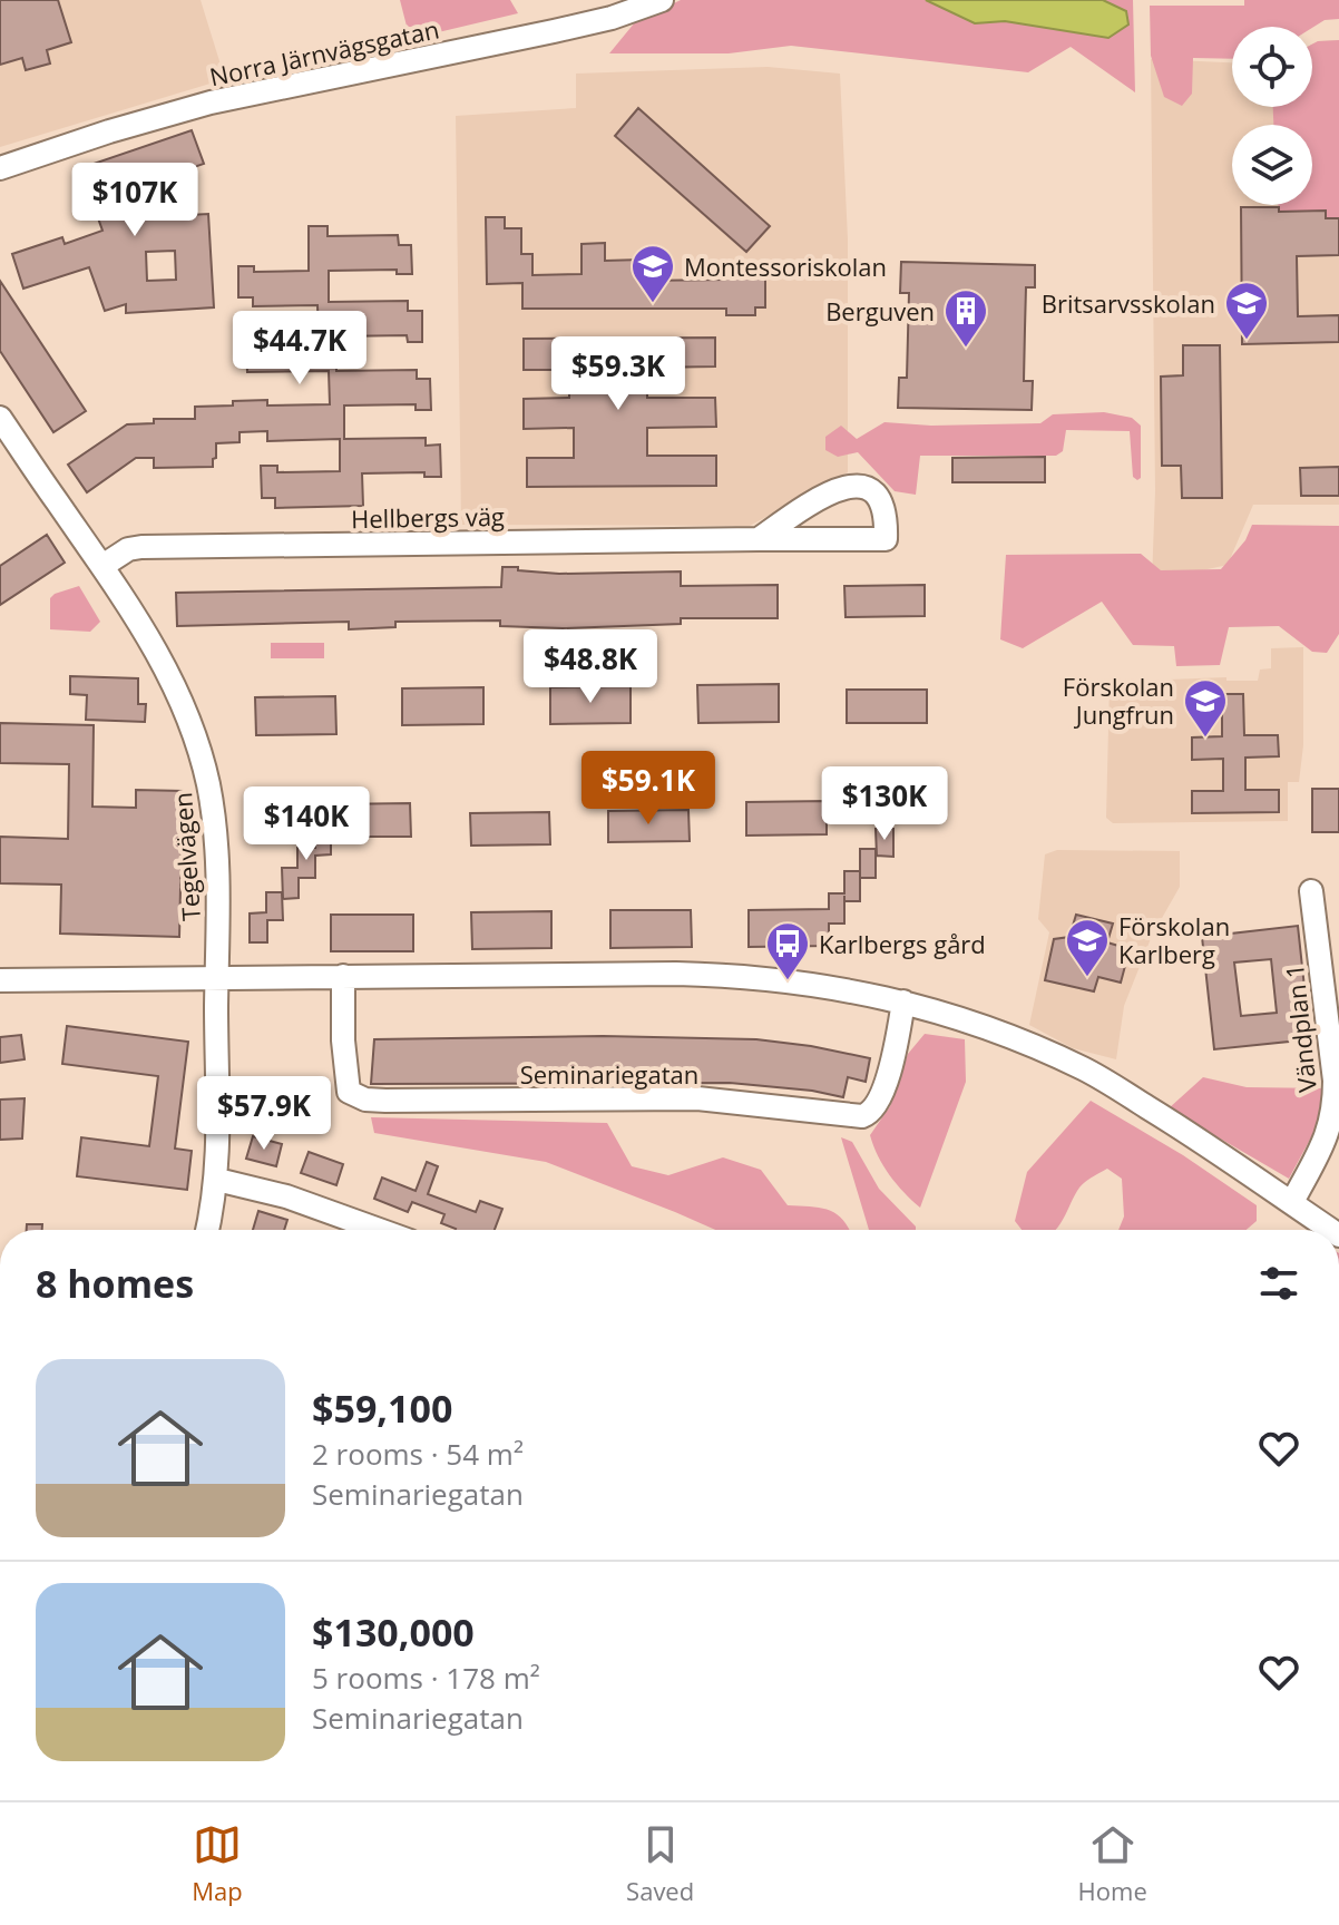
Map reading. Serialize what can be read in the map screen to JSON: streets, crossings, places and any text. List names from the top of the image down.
{
  "streets": {
    "street": [
      "Norra Järnvägsgatan",
      "Hellbergs väg",
      "Tegelvägen",
      "Vändplan 1",
      "Seminariegatan"
    ]
  },
  "crossings": [
    ["Hellbergs väg", "Tegelvägen"]
  ],
  "places": {
    "school or university": [
      "Montessoriskolan",
      "Britsarvsskolan",
      "Förskolan Jungfrun",
      "Förskolan Karlberg"
    ],
    "building": ["Berguven"],
    "bus stop": ["Karlbergs gård"]
  },
  "page": {
    "price": [
      "$107K",
      "$44.7K",
      "$59.3K",
      "$48.8K",
      "$59.1K",
      "$130K",
      "$140K",
      "$57.9K"
    ],
    "heading": "8 homes",
    "list": [
      {
        "name": "$59,100",
        "note": "2 rooms · 54 m² · Seminariegatan"
      },
      {
        "name": "$130,000",
        "note": "5 rooms · 178 m² · Seminariegatan"
      }
    ],
    "tabs": ["Map", "Saved", "Home"]
  }
}
